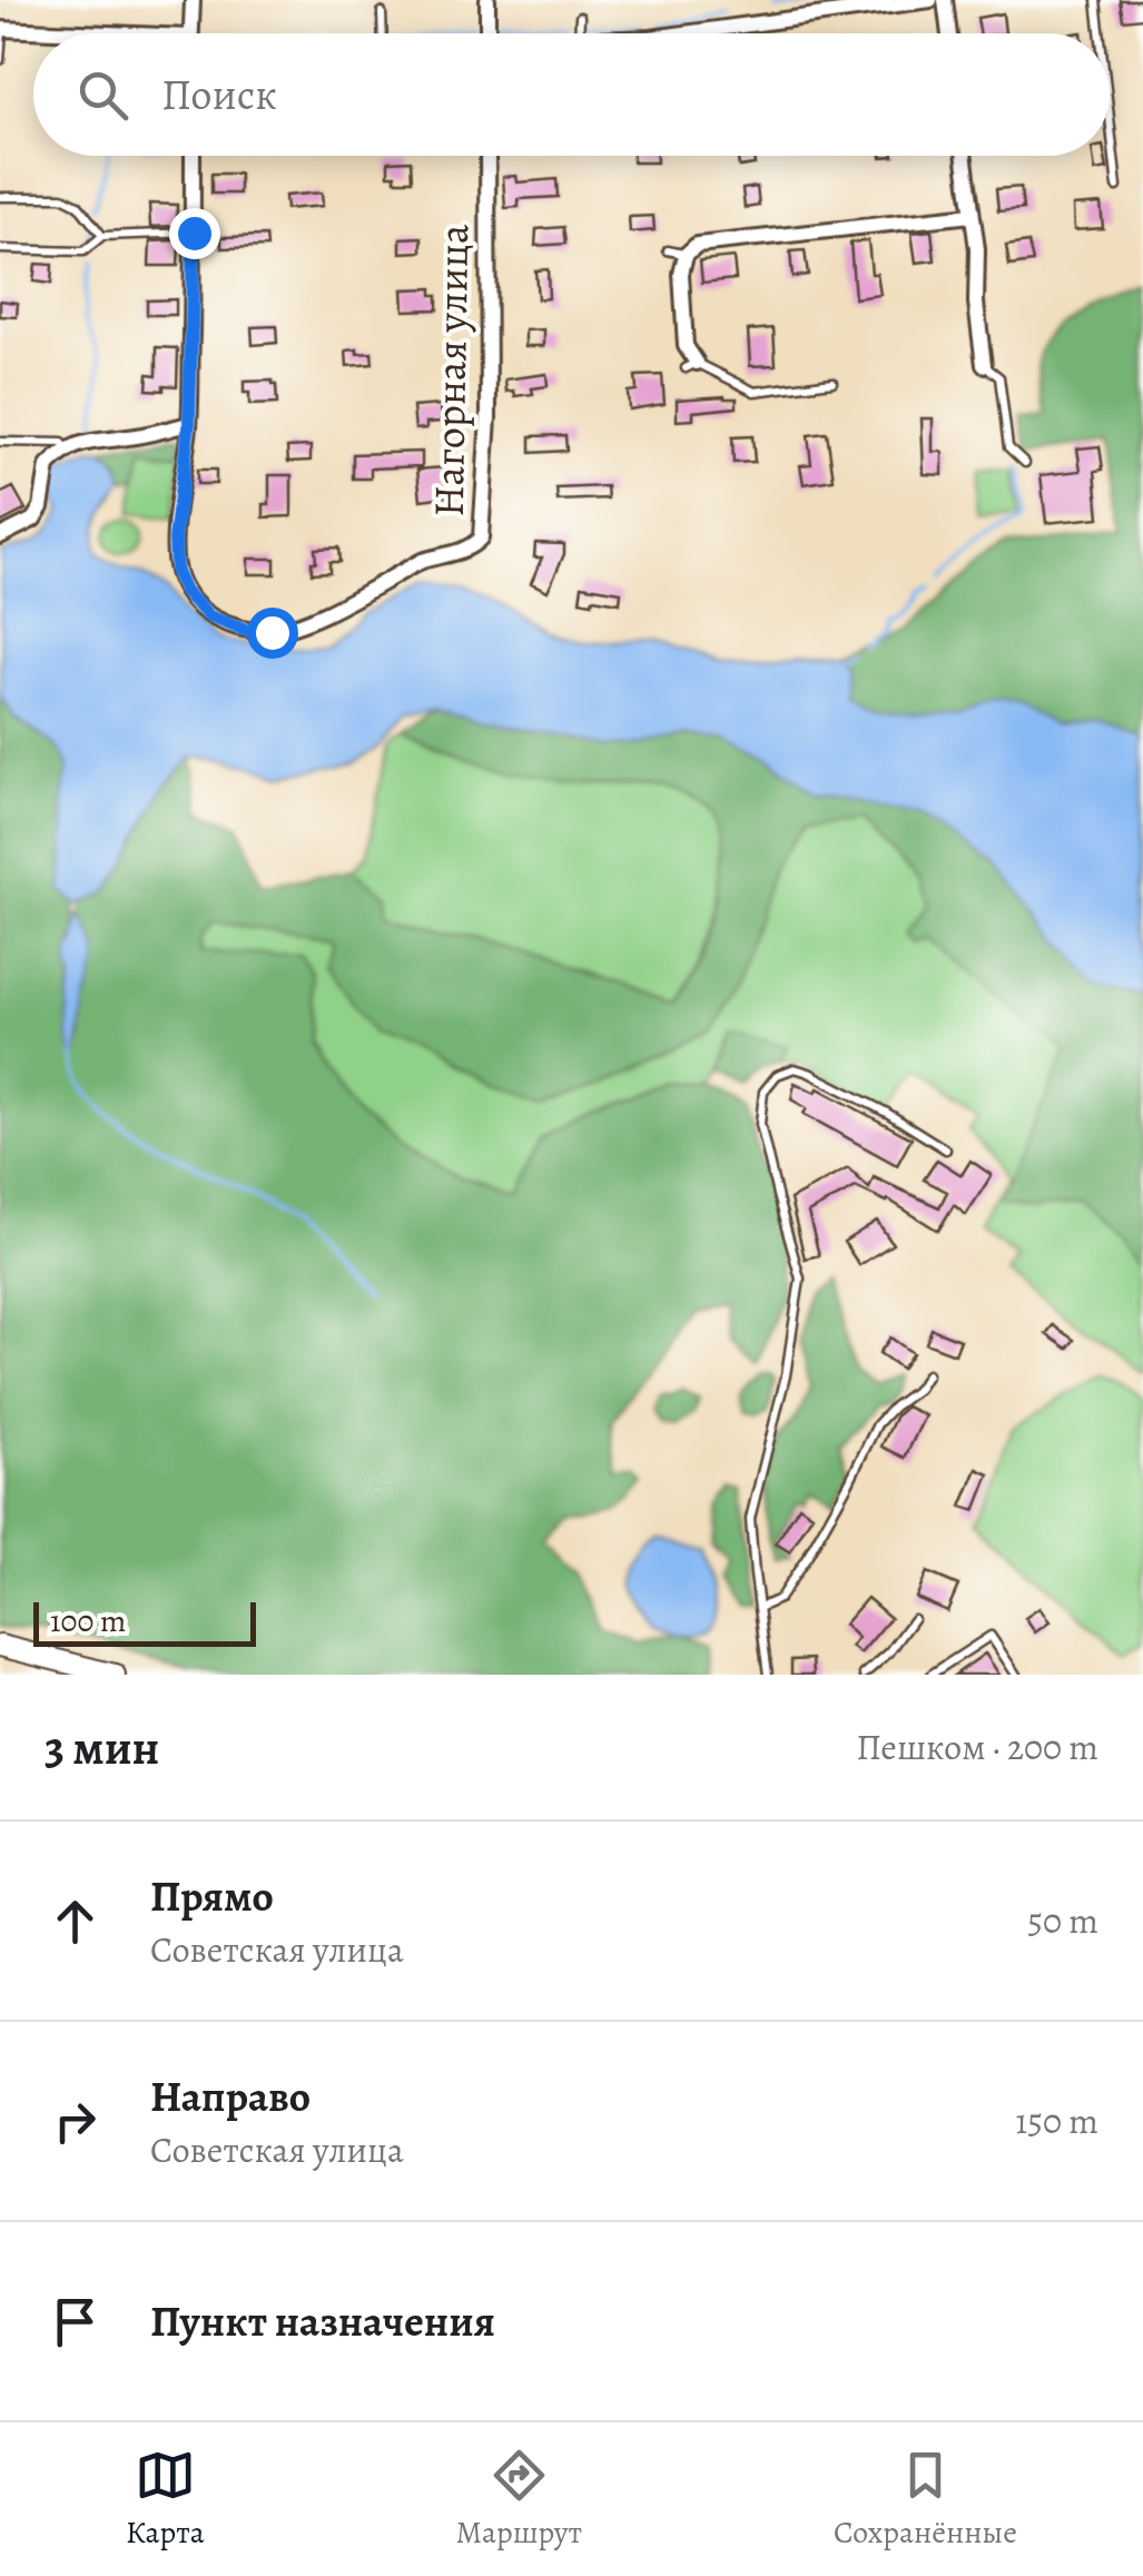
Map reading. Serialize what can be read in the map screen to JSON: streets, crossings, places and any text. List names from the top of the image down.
{
  "streets": {
    "street": ["Нагорная улица"]
  },
  "scale_bar": "100 m",
  "page": {
    "search": "Поиск",
    "scale": "100 m",
    "heading": ["3 мин", "Пешком · 200 m"],
    "list": [
      ["Прямо", "Советская улица", "50 m"],
      ["Направо", "Советская улица", "150 m"],
      "Пункт назначения"
    ],
    "nav": ["Карта", "Маршрут", "Сохранённые"]
  }
}
